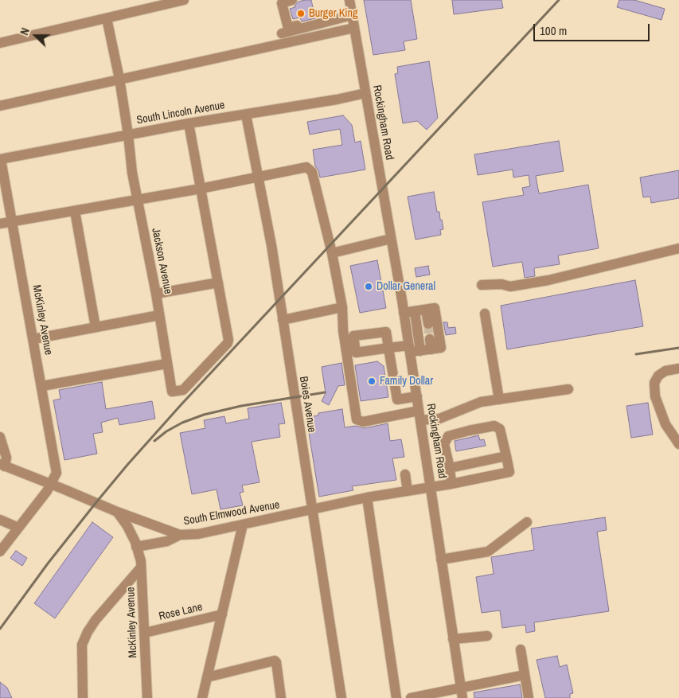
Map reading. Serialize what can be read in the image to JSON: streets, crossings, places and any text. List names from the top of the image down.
{
  "streets": {
    "street": [
      "South Lincoln Avenue",
      "Rockingham Road",
      "Jackson Avenue",
      "McKinley Avenue",
      "Boies Avenue",
      "South Elmwood Avenue",
      "Rose Lane"
    ]
  },
  "crossings": [
    ["South Lincoln Avenue", "Rockingham Road"],
    ["South Lincoln Avenue", "Jackson Avenue"],
    ["South Lincoln Avenue", "McKinley Avenue"],
    ["South Lincoln Avenue", "Boies Avenue"],
    ["Rockingham Road", "South Elmwood Avenue"],
    ["McKinley Avenue", "South Elmwood Avenue"],
    ["McKinley Avenue", "Rose Lane"],
    ["Boies Avenue", "South Elmwood Avenue"]
  ],
  "places": ["Burger King", "Dollar General", "Family Dollar"],
  "scale_bar": "100 m",
  "north": "left"
}
